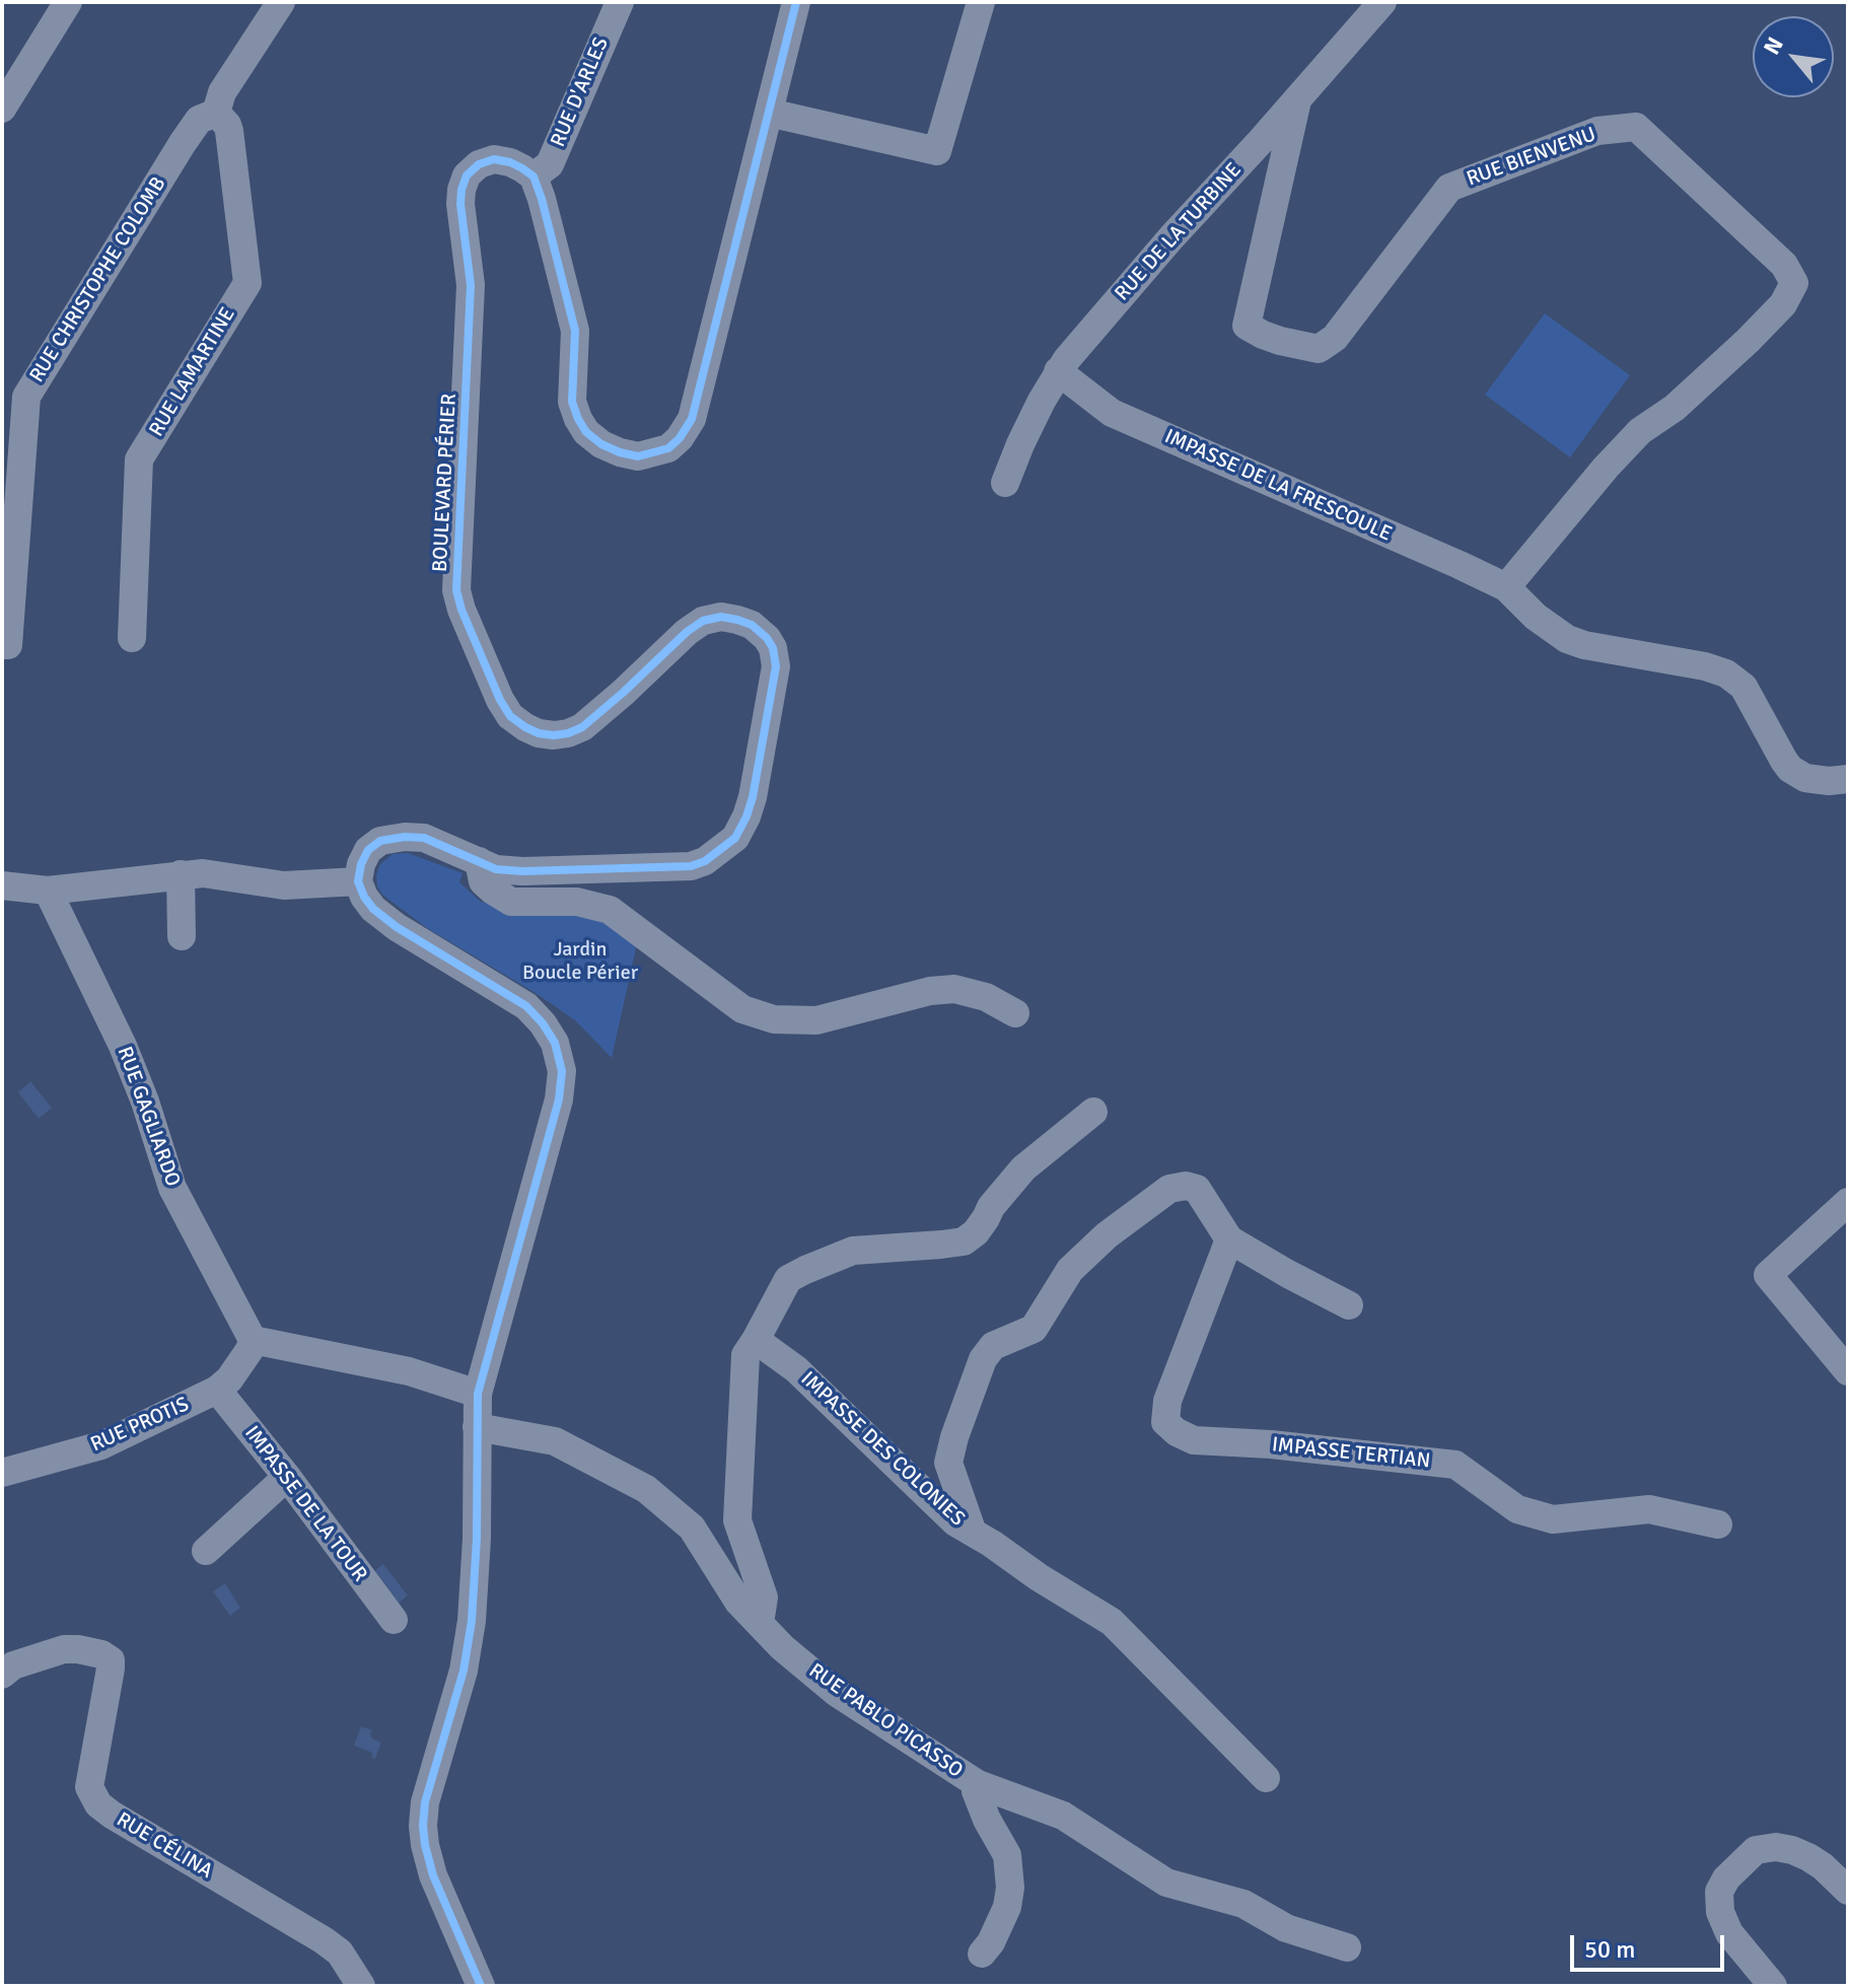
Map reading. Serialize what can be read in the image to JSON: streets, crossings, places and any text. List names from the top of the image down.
{
  "streets": {
    "street": [
      "RUE D'ARLES",
      "RUE BIENVENU",
      "RUE DE LA TURBINE",
      "RUE CHRISTOPHE COLOMB",
      "RUE LAMARTINE",
      "BOULEVARD PÉRIER",
      "IMPASSE DE LA FRESCOULE",
      "RUE GAGLIARDO",
      "RUE PROTIS",
      "IMPASSE DES COLONIES",
      "IMPASSE TERTIAN",
      "IMPASSE DE LA TOUR",
      "RUE PABLO PICASSO",
      "RUE CÉLINA"
    ]
  },
  "crossings": [
    ["RUE D'ARLES", "BOULEVARD PÉRIER"],
    ["RUE BIENVENU", "RUE DE LA TURBINE"],
    ["RUE BIENVENU", "IMPASSE DE LA FRESCOULE"],
    ["RUE DE LA TURBINE", "IMPASSE DE LA FRESCOULE"],
    ["RUE CHRISTOPHE COLOMB", "RUE LAMARTINE"],
    ["RUE GAGLIARDO", "RUE PROTIS"],
    ["RUE PROTIS", "IMPASSE DE LA TOUR"]
  ],
  "parks": ["Jardin Boucle Périer"],
  "scale_bar": "50 m",
  "north": "top left"
}
